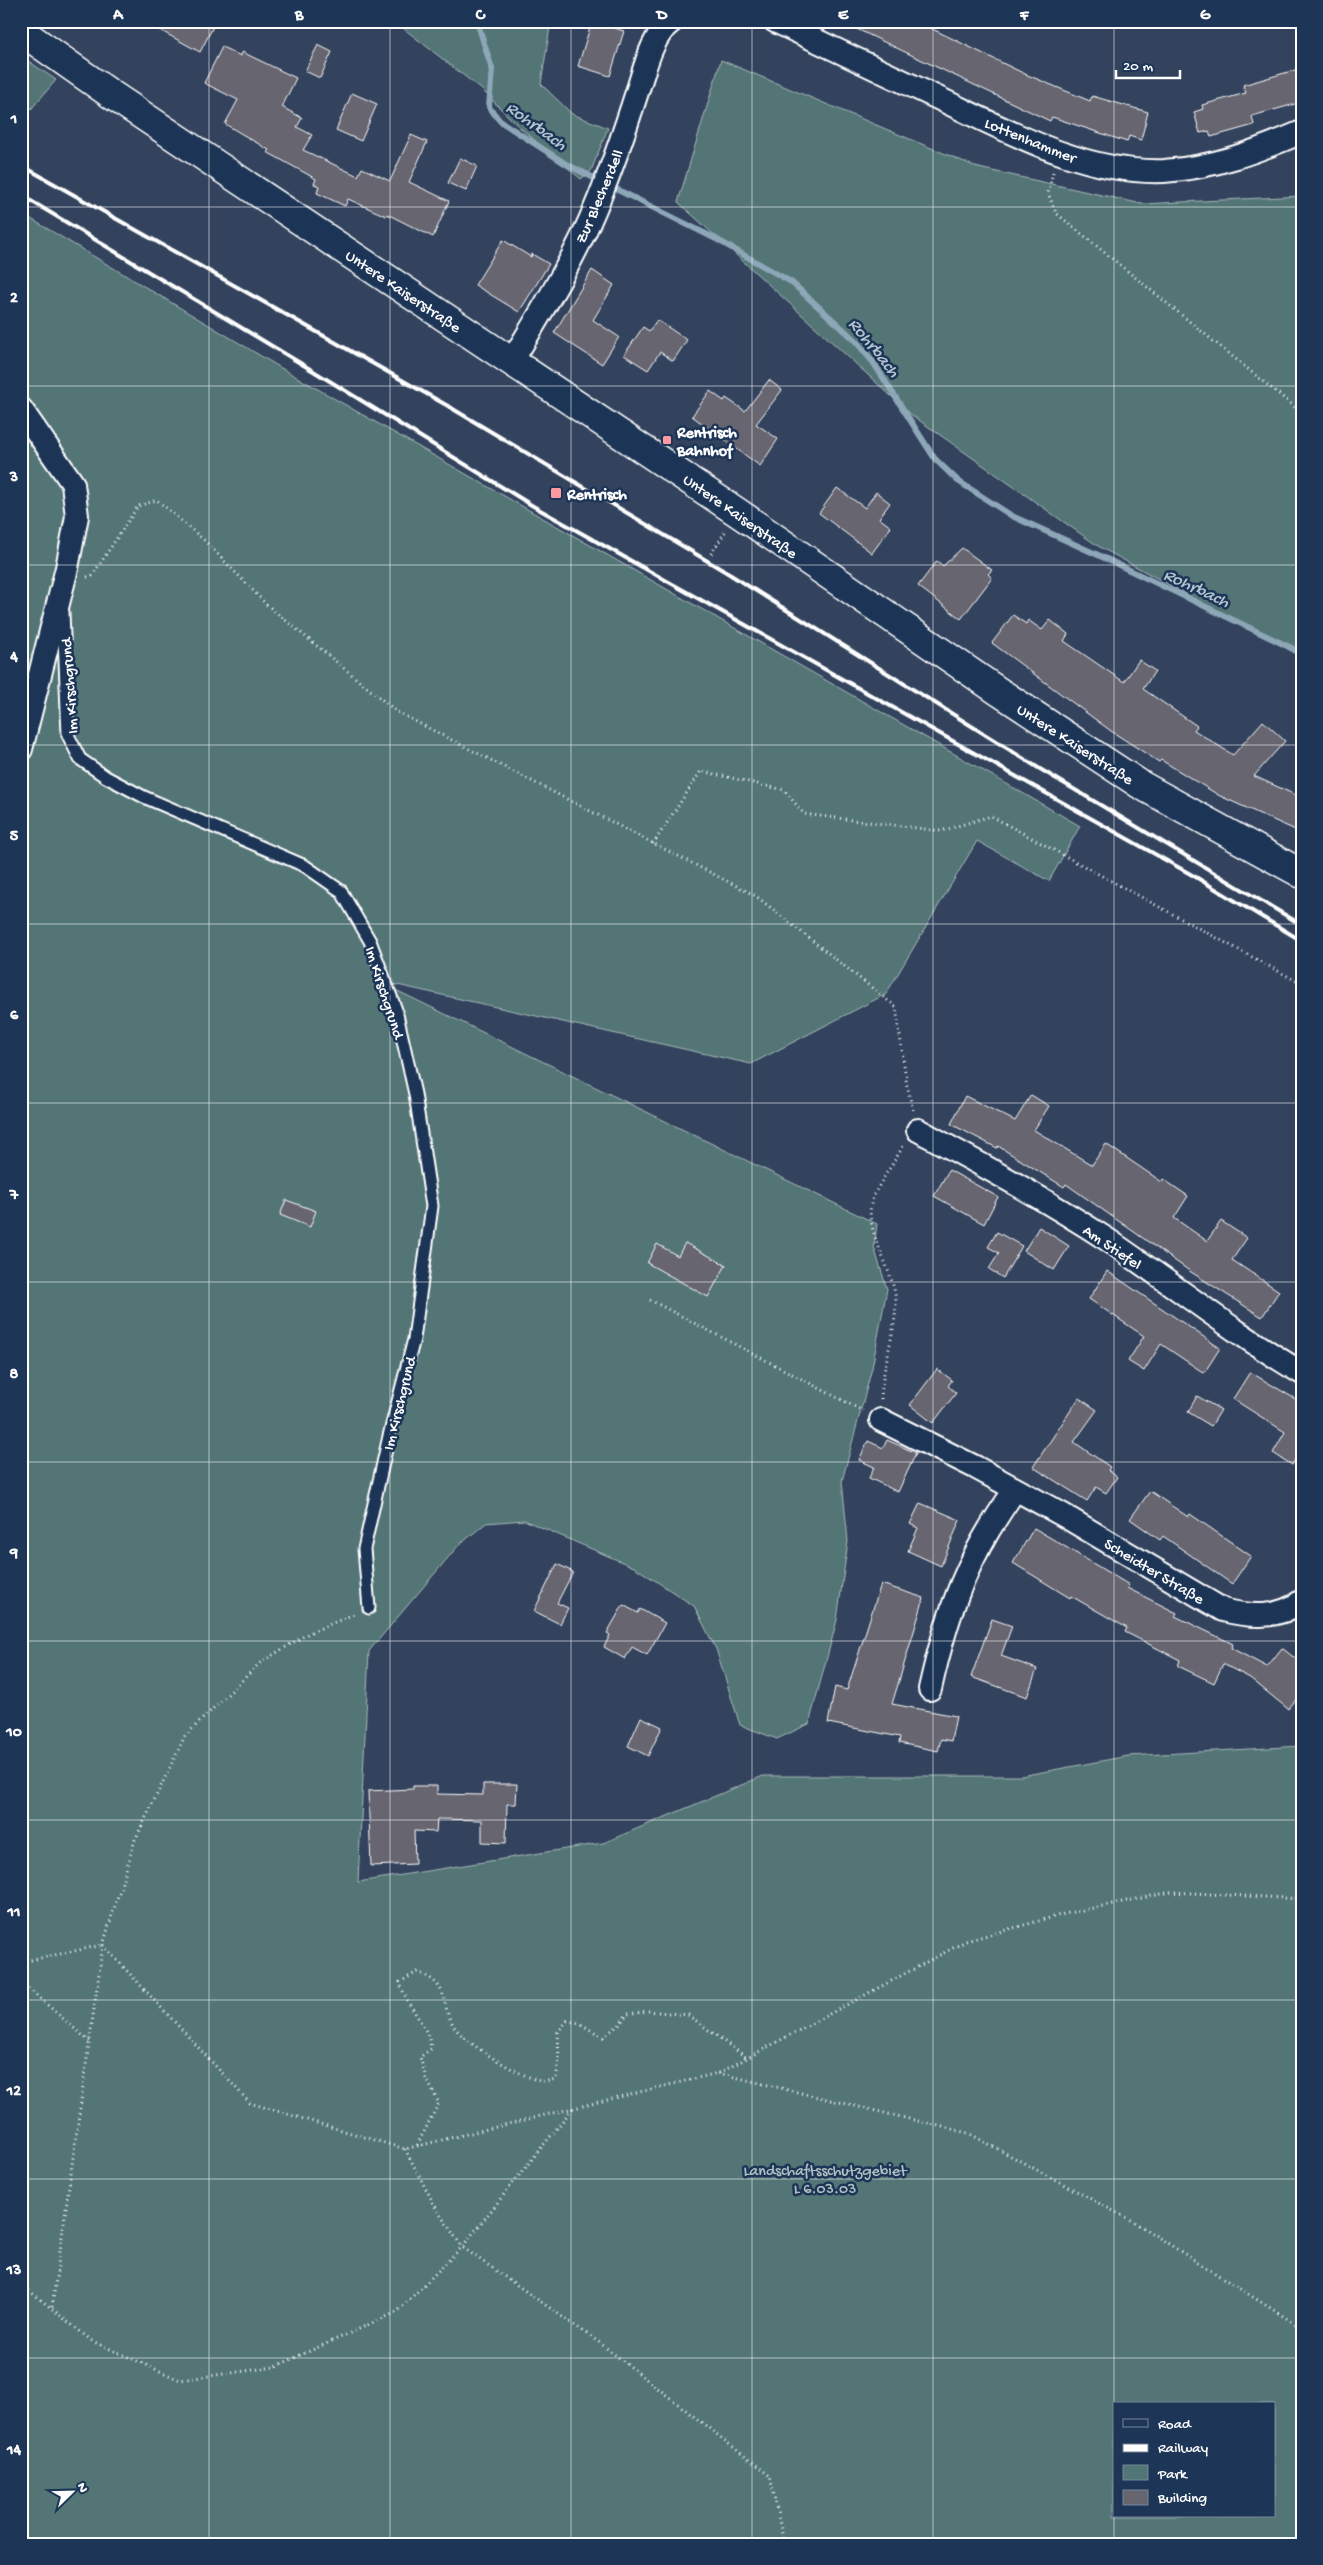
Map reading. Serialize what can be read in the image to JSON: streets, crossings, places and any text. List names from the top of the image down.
{
  "streets": {
    "main road": ["Untere Kaiserstraße"],
    "street": [
      "Lottenhammer",
      "Zur Blecherdell",
      "Im Kirschgrund",
      "Am Stiefel",
      "Scheidter Straße"
    ]
  },
  "crossings": [
    ["Zur Blecherdell", "Untere Kaiserstraße"]
  ],
  "water": ["Rohrbach"],
  "parks": ["Landschaftsschutzgebiet L 6.03.03"],
  "places": {
    "transit": ["Rentrisch Bahnhof", "Rentrisch"]
  },
  "legend": [
    "Road",
    "Railway",
    "Park",
    "Building"
  ],
  "scale_bar": "20 m",
  "north": "top right",
  "grid": {
    "columns": [
      "A",
      "B",
      "C",
      "D",
      "E",
      "F",
      "G"
    ],
    "rows": [
      "1",
      "2",
      "3",
      "4",
      "5",
      "6",
      "7",
      "8",
      "9",
      "10",
      "11",
      "12",
      "13",
      "14"
    ]
  }
}
